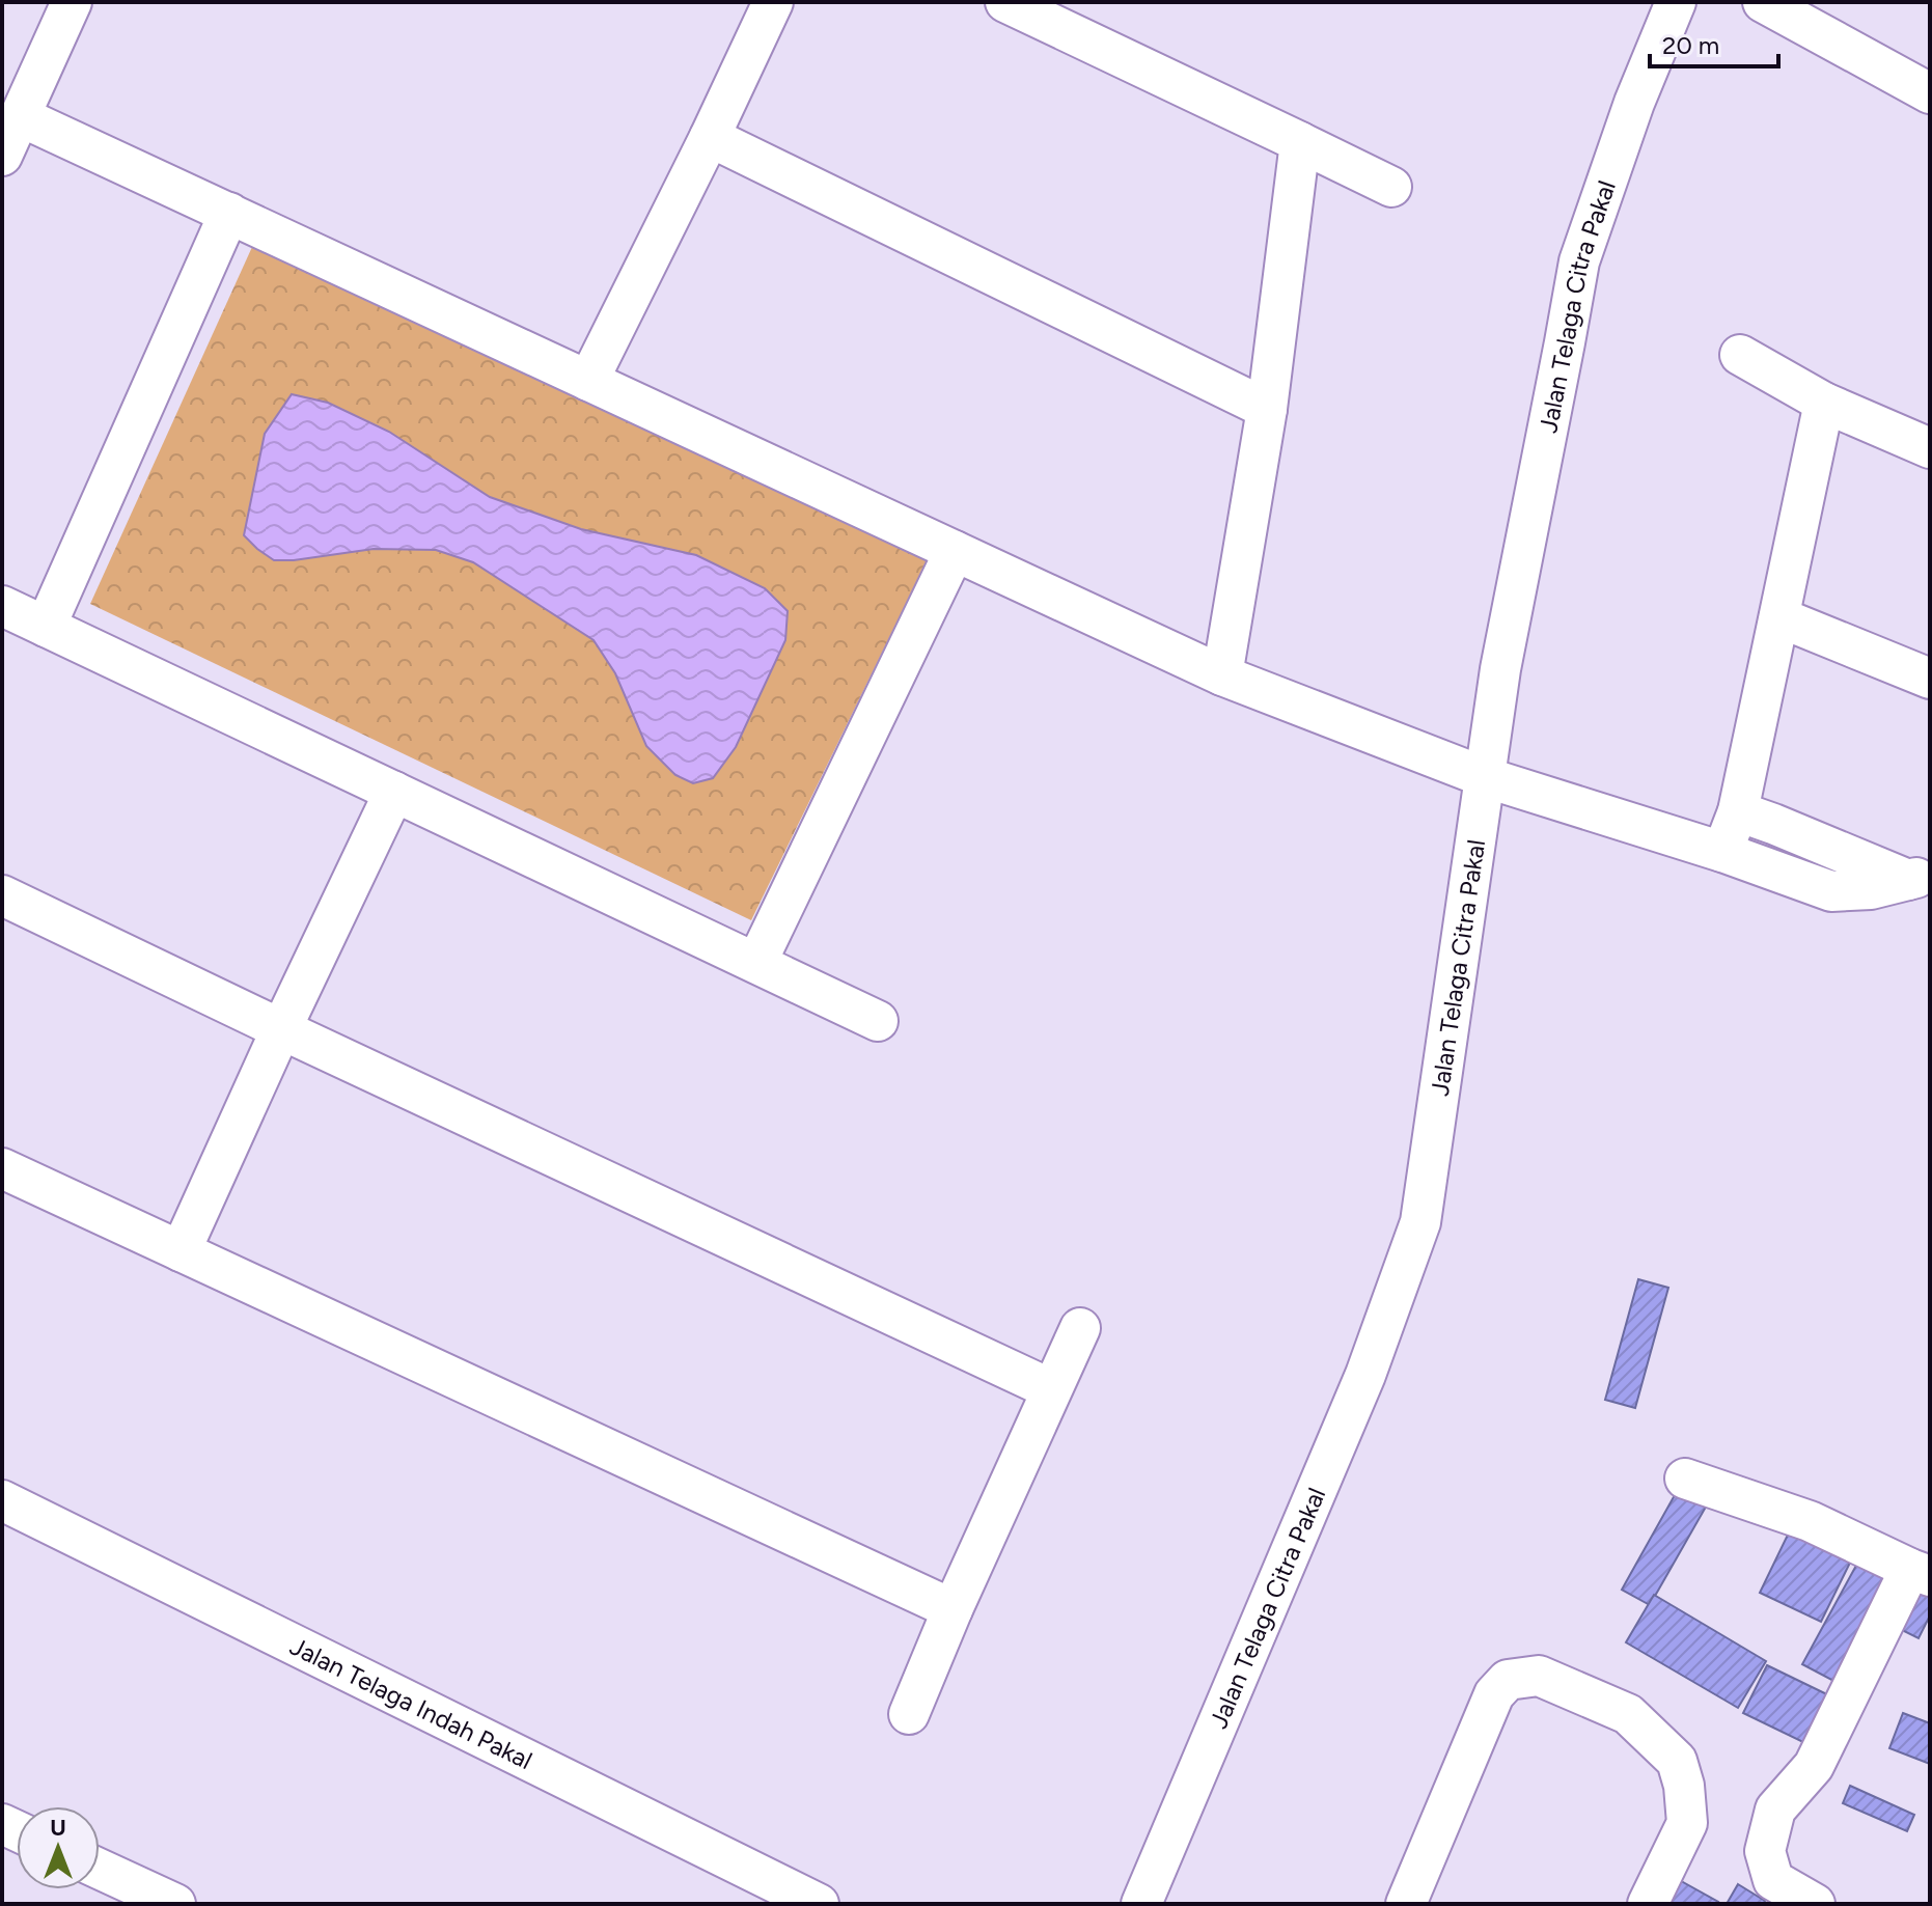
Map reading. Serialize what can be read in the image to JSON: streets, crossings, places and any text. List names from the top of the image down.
{
  "streets": {
    "street": ["Jalan Telaga Citra Pakal", "Jalan Telaga Indah Pakal"]
  },
  "scale_bar": "20 m",
  "north": "top"
}
